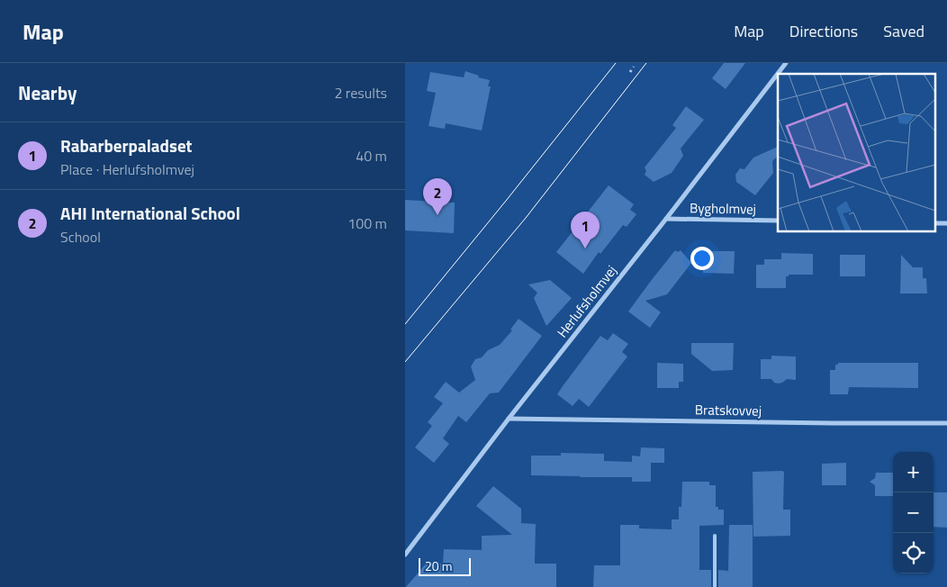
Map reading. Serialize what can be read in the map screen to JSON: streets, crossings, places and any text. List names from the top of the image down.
{
  "streets": {
    "street": ["Bygholmvej", "Herlufsholmvej", "Bratskovvej"]
  },
  "crossings": [
    ["Bygholmvej", "Herlufsholmvej"],
    ["Herlufsholmvej", "Bratskovvej"]
  ],
  "scale_bar": "20 m",
  "page": {
    "header": "Map",
    "nav": ["Map", "Directions", "Saved"],
    "heading": ["Nearby", "2 results"],
    "list": [
      {
        "mark": "1",
        "name": "Rabarberpaladset",
        "note": "Place · Herlufsholmvej",
        "value": "40 m"
      },
      {
        "mark": "2",
        "name": "AHI International School",
        "note": "School",
        "value": "100 m"
      }
    ],
    "pins": ["2", "1"],
    "map_buttons": ["+", "−"],
    "scale": "20 m"
  }
}
